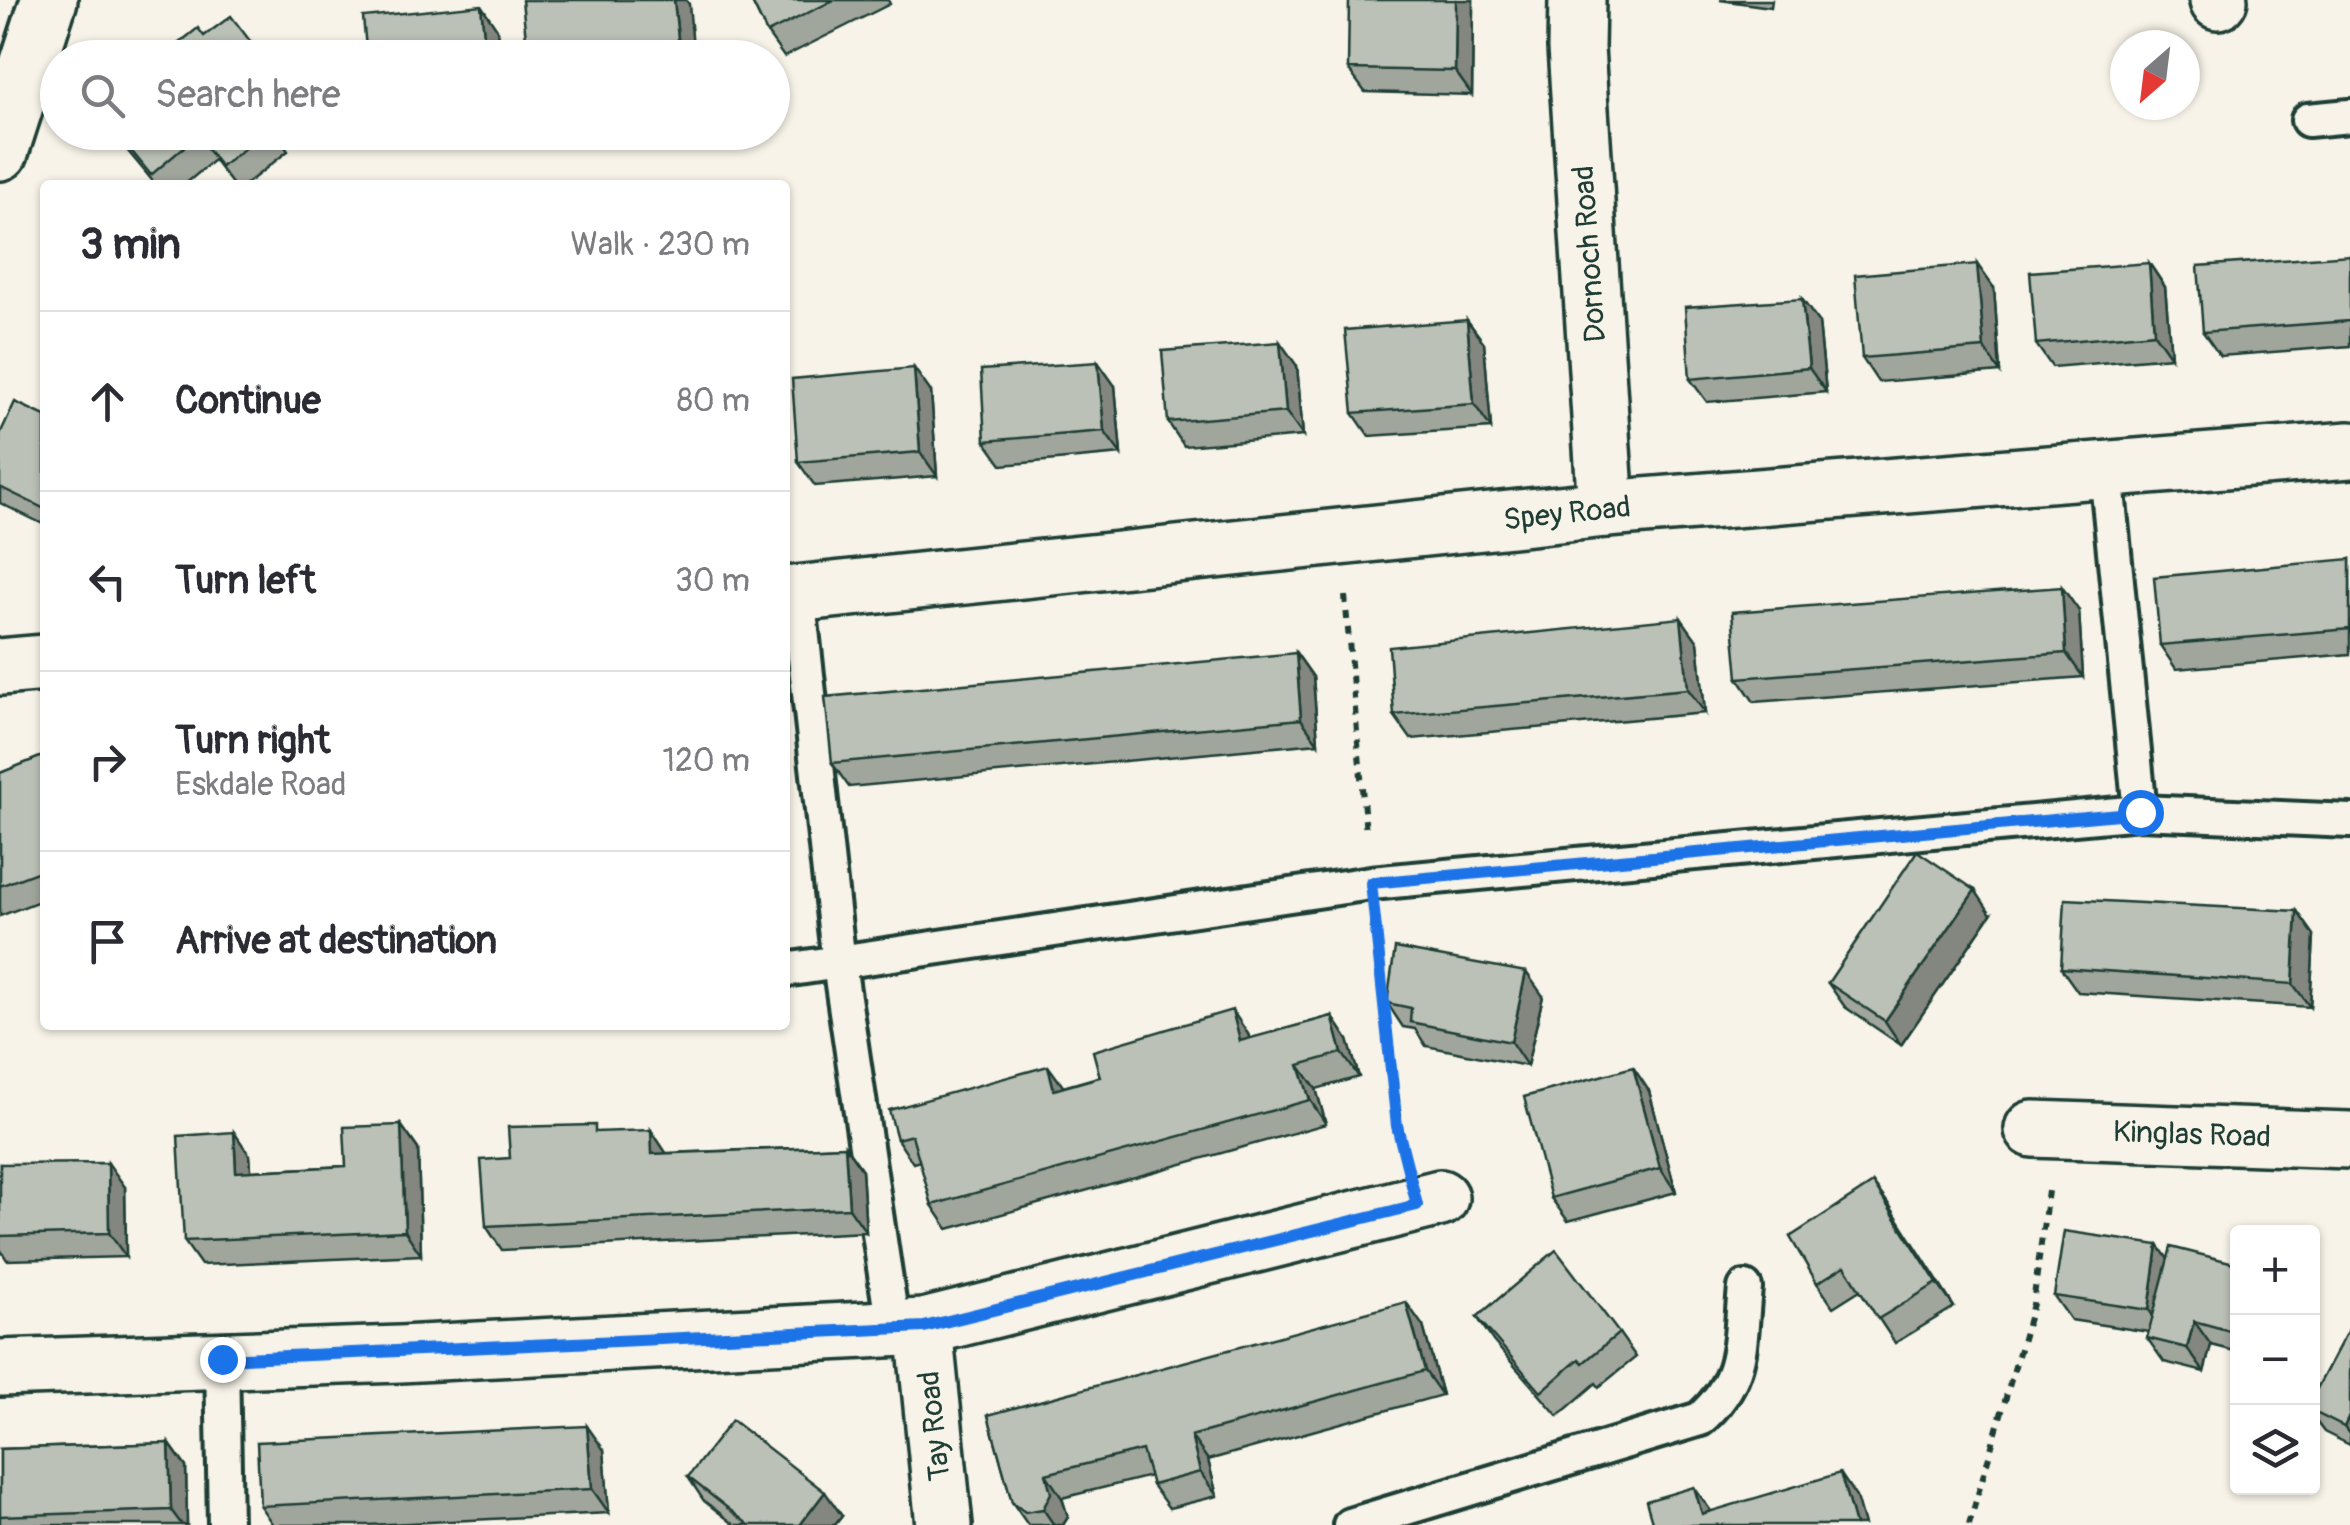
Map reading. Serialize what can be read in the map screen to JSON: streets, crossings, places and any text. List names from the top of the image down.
{
  "streets": {
    "street": [
      "Dornoch Road",
      "Spey Road",
      "Kinglas Road",
      "Tay Road"
    ]
  },
  "crossings": [
    ["Dornoch Road", "Spey Road"]
  ],
  "north": "bottom left",
  "page": {
    "search": "Search here",
    "heading": ["3 min", "Walk · 230 m"],
    "list": [
      ["Continue", "80 m"],
      ["Turn left", "30 m"],
      ["Turn right", "Eskdale Road", "120 m"],
      "Arrive at destination"
    ],
    "map_buttons": ["+", "−"]
  }
}
